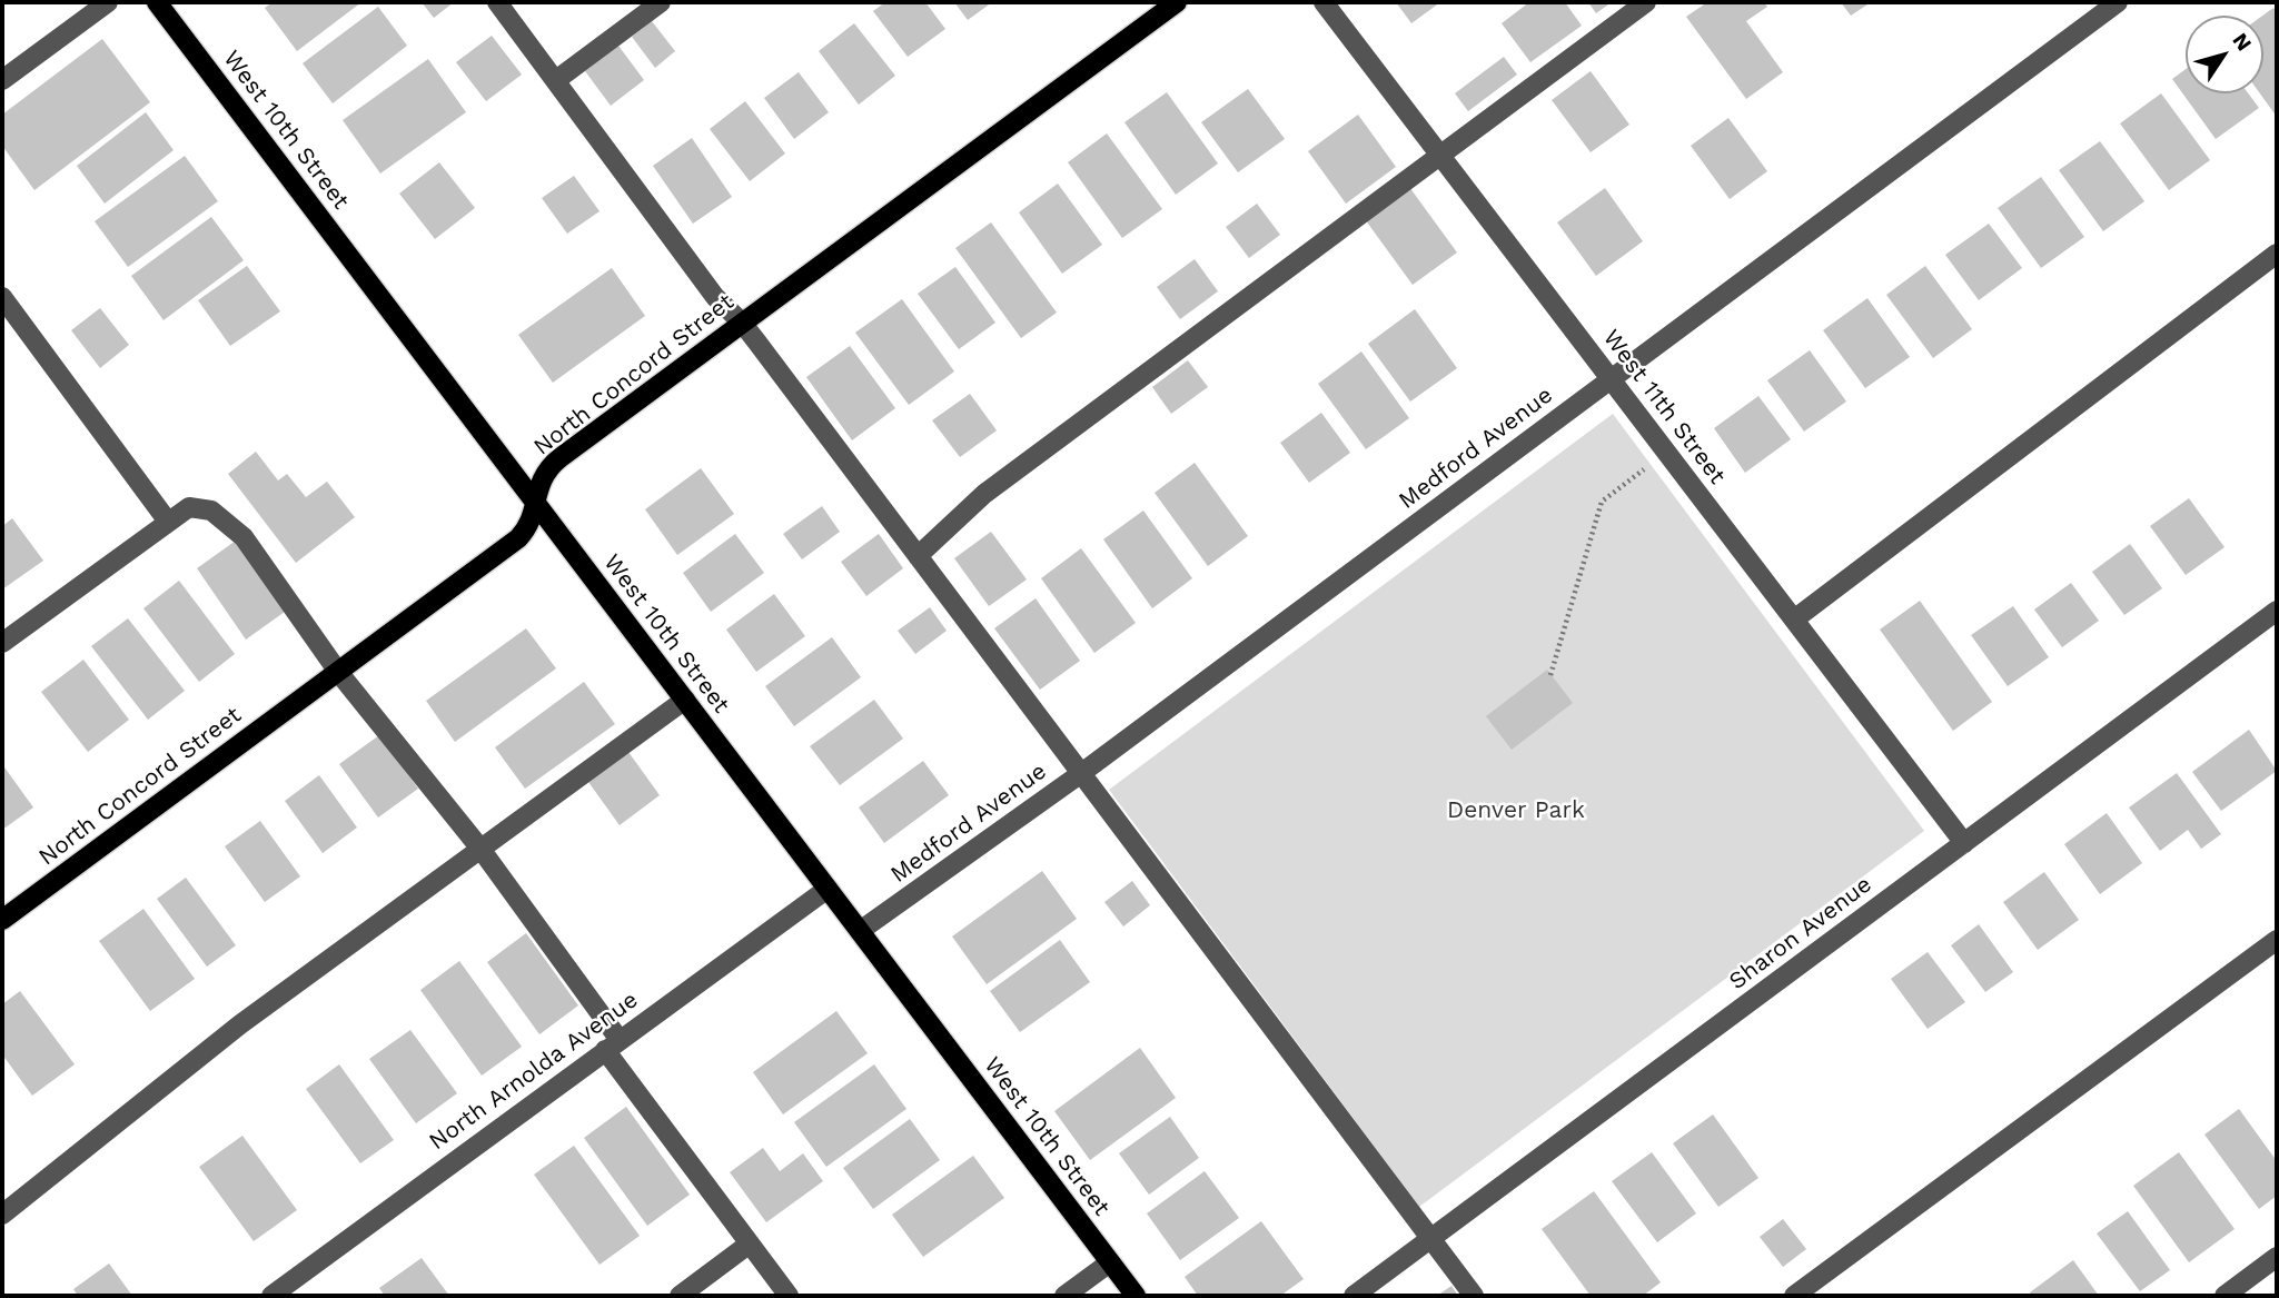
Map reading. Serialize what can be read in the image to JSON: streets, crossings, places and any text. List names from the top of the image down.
{
  "streets": {
    "main road": ["West 10th Street", "North Concord Street"],
    "street": [
      "West 11th Street",
      "Medford Avenue",
      "Sharon Avenue",
      "North Arnolda Avenue"
    ]
  },
  "crossings": [
    ["West 10th Street", "North Concord Street"],
    ["West 10th Street", "Medford Avenue"],
    ["West 10th Street", "North Arnolda Avenue"],
    ["West 11th Street", "Medford Avenue"],
    ["West 11th Street", "Sharon Avenue"]
  ],
  "parks": ["Denver Park"],
  "north": "top right"
}
